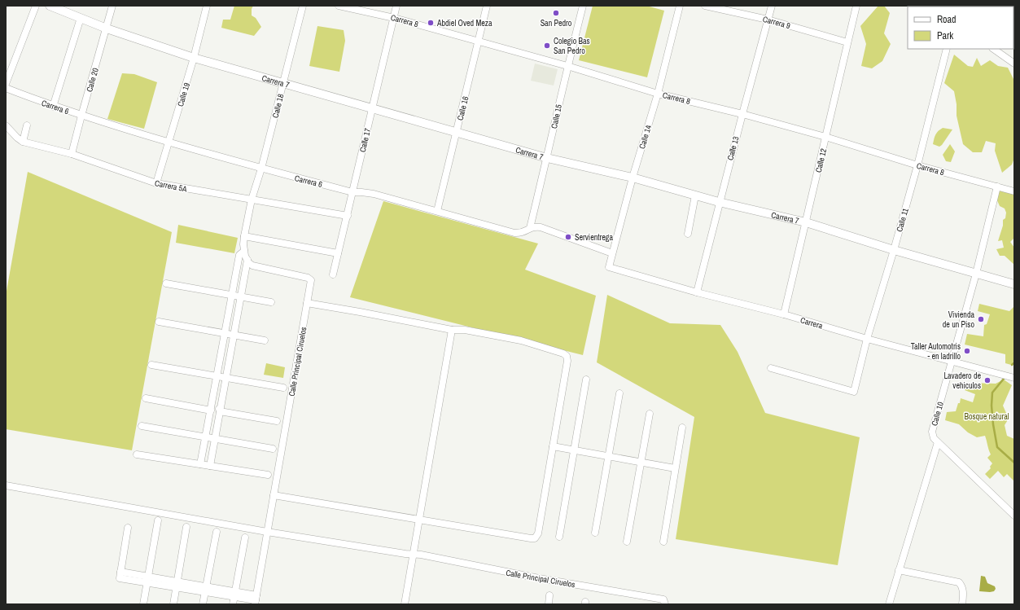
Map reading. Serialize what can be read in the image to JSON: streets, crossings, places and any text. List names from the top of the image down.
{
  "streets": {
    "street": [
      "Carrera 8",
      "Carrera 9",
      "Calle 20",
      "Carrera 7",
      "Calle 19",
      "Calle 18",
      "Carrera 6",
      "Calle 16",
      "Calle 15",
      "Calle 14",
      "Calle 17",
      "Calle 13",
      "Calle 12",
      "Carrera 5A",
      "Calle 11",
      "Carrera",
      "Calle Principal Ciruelos",
      "Calle 10"
    ]
  },
  "crossings": [
    ["Carrera 8", "Calle 16"],
    ["Carrera 8", "Calle 15"],
    ["Carrera 8", "Calle 14"],
    ["Carrera 8", "Calle 17"],
    ["Carrera 8", "Calle 13"],
    ["Carrera 8", "Calle 12"],
    ["Carrera 8", "Calle 11"],
    ["Carrera 8", "Calle 10"],
    ["Carrera 9", "Calle 13"],
    ["Carrera 9", "Calle 12"],
    ["Calle 20", "Carrera 7"],
    ["Calle 20", "Carrera 6"],
    ["Calle 20", "Carrera 5A"],
    ["Carrera 7", "Calle 19"],
    ["Carrera 7", "Calle 18"],
    ["Carrera 7", "Calle 16"],
    ["Carrera 7", "Calle 15"],
    ["Carrera 7", "Calle 14"],
    ["Carrera 7", "Calle 17"],
    ["Carrera 7", "Calle 13"],
    ["Carrera 7", "Calle 12"],
    ["Carrera 7", "Calle 11"],
    ["Carrera 7", "Calle 10"],
    ["Calle 19", "Carrera 6"],
    ["Calle 19", "Carrera 5A"],
    ["Calle 18", "Carrera 6"],
    ["Carrera 6", "Calle 16"],
    ["Carrera 6", "Calle 15"],
    ["Carrera 6", "Calle 14"],
    ["Carrera 6", "Calle 17"],
    ["Calle 14", "Carrera"],
    ["Calle 17", "Carrera 5A"],
    ["Calle 13", "Carrera"],
    ["Calle 12", "Carrera"],
    ["Calle 11", "Carrera"],
    ["Carrera", "Calle 10"]
  ],
  "parks": ["Bosque natural"],
  "places": [
    "San Pedro",
    "Abdiel Oved Meza",
    "Colegio Bas San Pedro",
    "Servientrega",
    "Vivienda de un Piso",
    "Taller Automotris - en ladrillo",
    "Lavadero de vehiculos"
  ],
  "legend": ["Road", "Park"]
}
